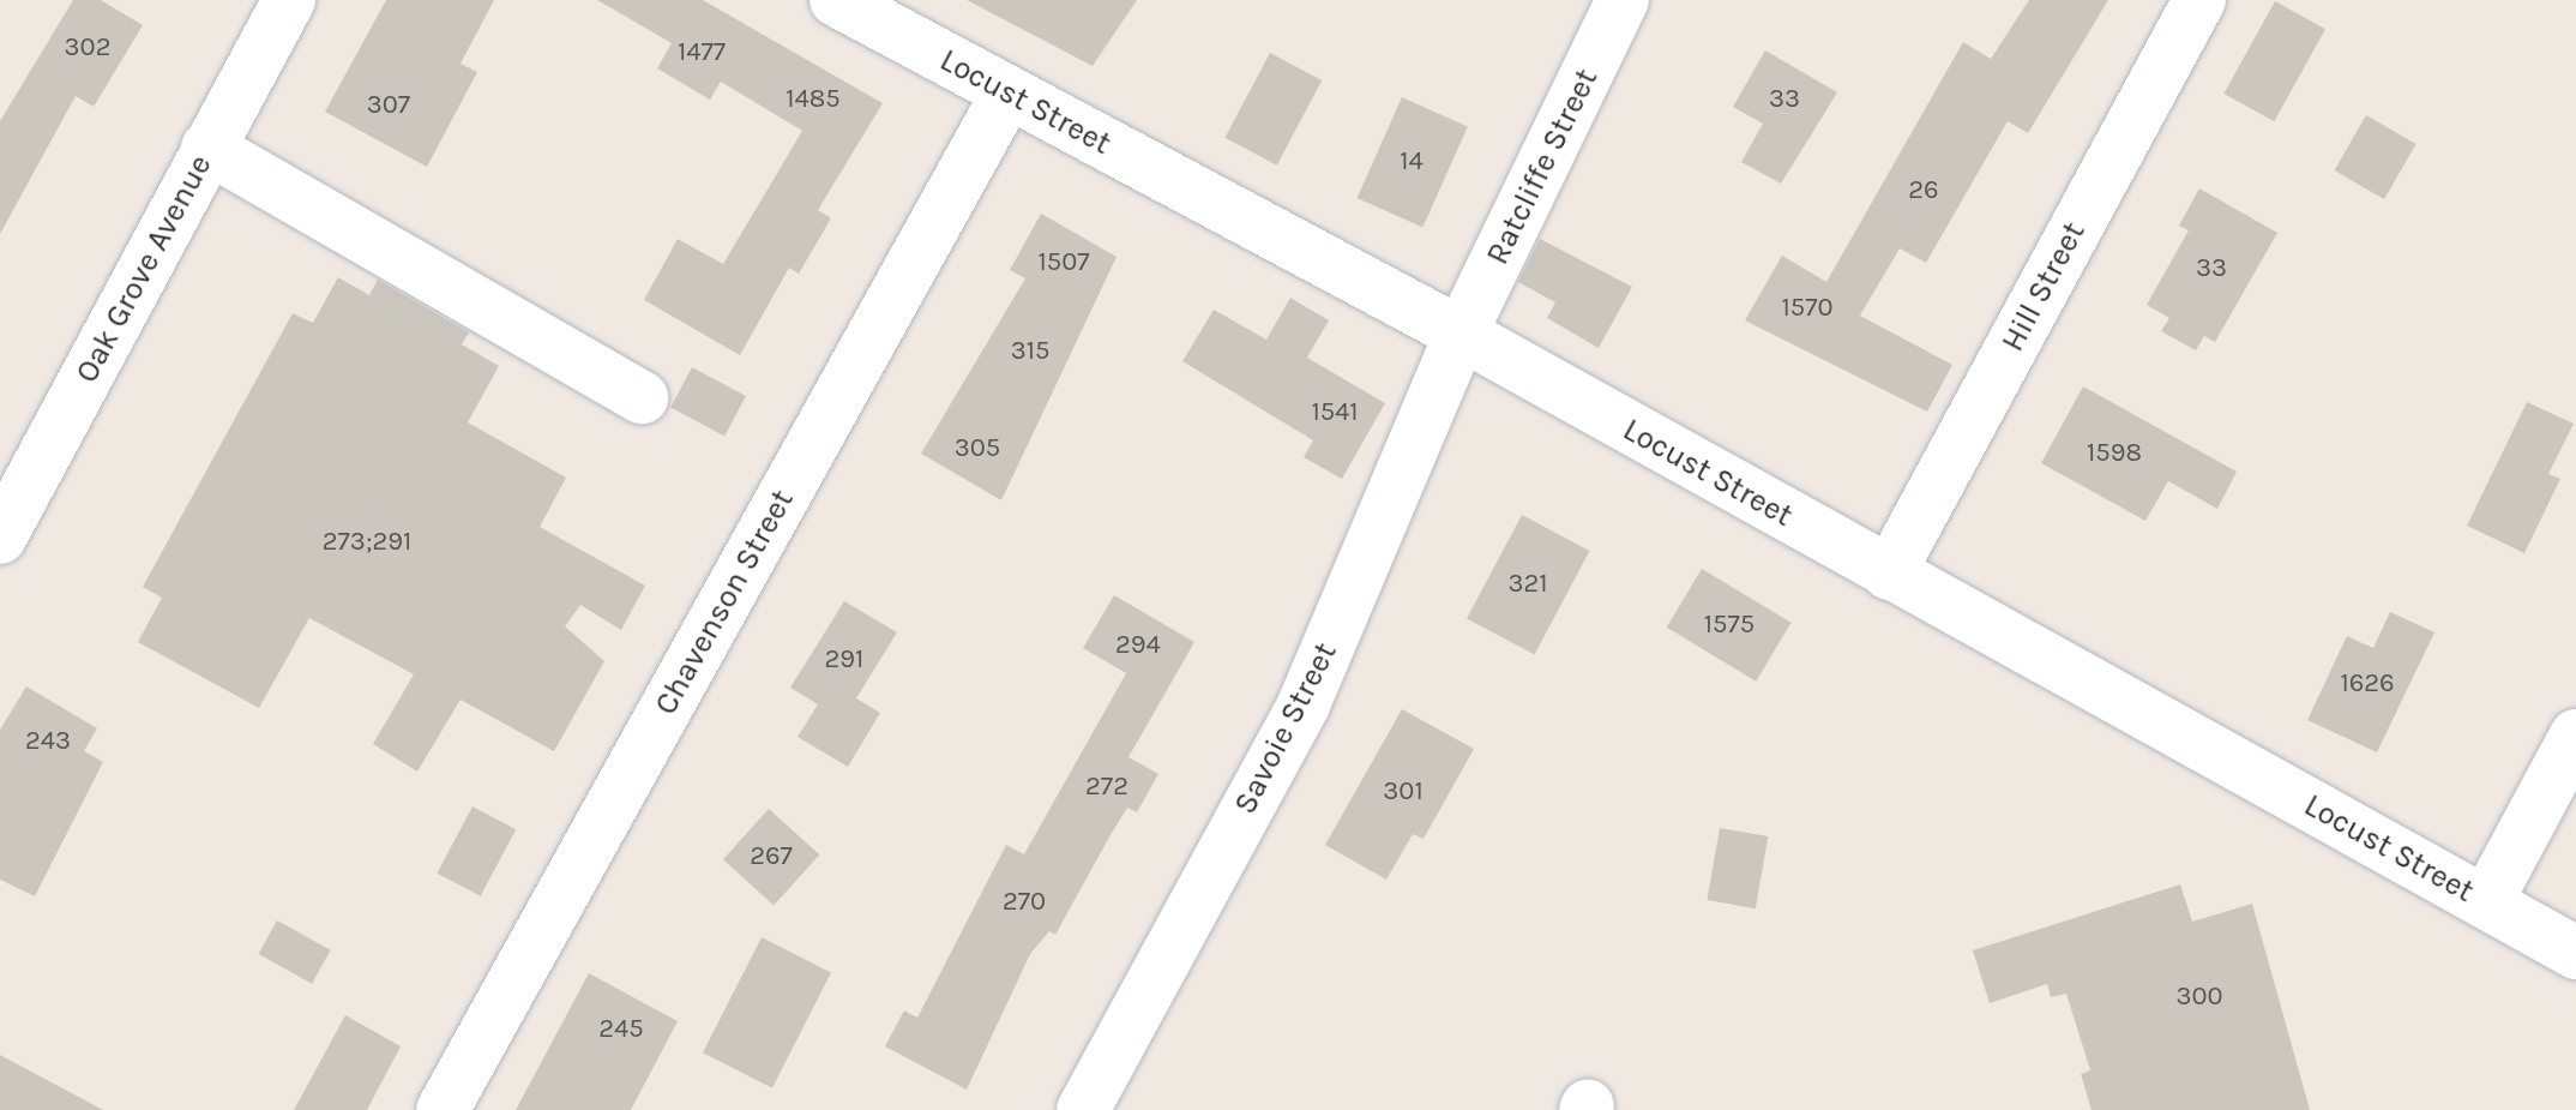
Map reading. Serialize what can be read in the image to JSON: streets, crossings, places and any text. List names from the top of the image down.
{
  "streets": {
    "street": [
      "Locust Street",
      "Ratcliffe Street",
      "Oak Grove Avenue",
      "Hill Street",
      "Chavenson Street",
      "Savoie Street"
    ]
  },
  "crossings": [
    ["Locust Street", "Ratcliffe Street"],
    ["Locust Street", "Hill Street"],
    ["Locust Street", "Chavenson Street"],
    ["Locust Street", "Savoie Street"],
    ["Ratcliffe Street", "Savoie Street"]
  ],
  "house_numbers": [
    "302",
    "1477",
    "1485",
    "33",
    "307",
    "14",
    "26",
    "1507",
    "33",
    "1570",
    "315",
    "1541",
    "305",
    "1598",
    "273;291",
    "321",
    "1575",
    "294",
    "291",
    "1626",
    "243",
    "272",
    "301",
    "267",
    "270",
    "300",
    "245"
  ]
}
